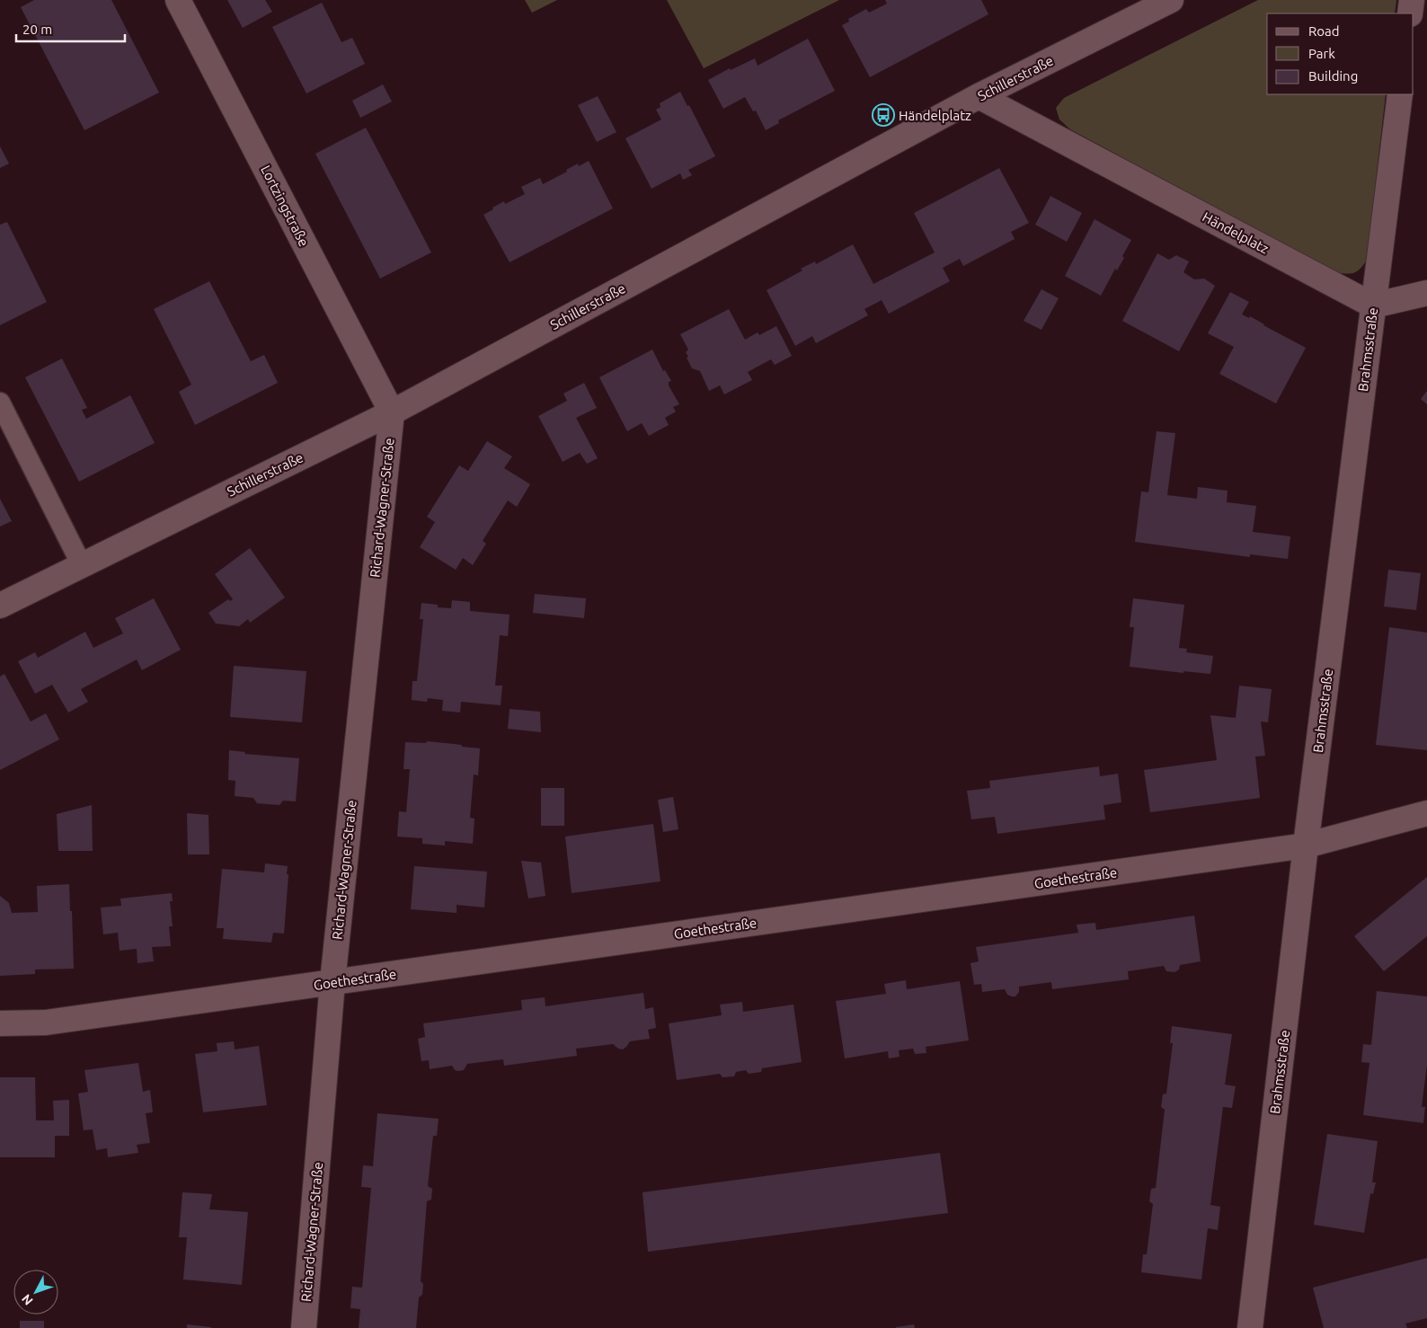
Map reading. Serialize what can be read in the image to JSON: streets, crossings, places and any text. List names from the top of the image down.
{
  "streets": {
    "street": [
      "Schillerstraße",
      "Lortzingstraße",
      "Händelplatz",
      "Brahmsstraße",
      "Richard-Wagner-Straße",
      "Goethestraße"
    ]
  },
  "crossings": [
    ["Schillerstraße", "Lortzingstraße"],
    ["Schillerstraße", "Händelplatz"],
    ["Schillerstraße", "Richard-Wagner-Straße"],
    ["Lortzingstraße", "Richard-Wagner-Straße"],
    ["Händelplatz", "Brahmsstraße"],
    ["Brahmsstraße", "Goethestraße"],
    ["Richard-Wagner-Straße", "Goethestraße"]
  ],
  "places": {
    "bus stop": ["Händelplatz"]
  },
  "legend": ["Road", "Park", "Building"],
  "scale_bar": "20 m",
  "north": "bottom left"
}
